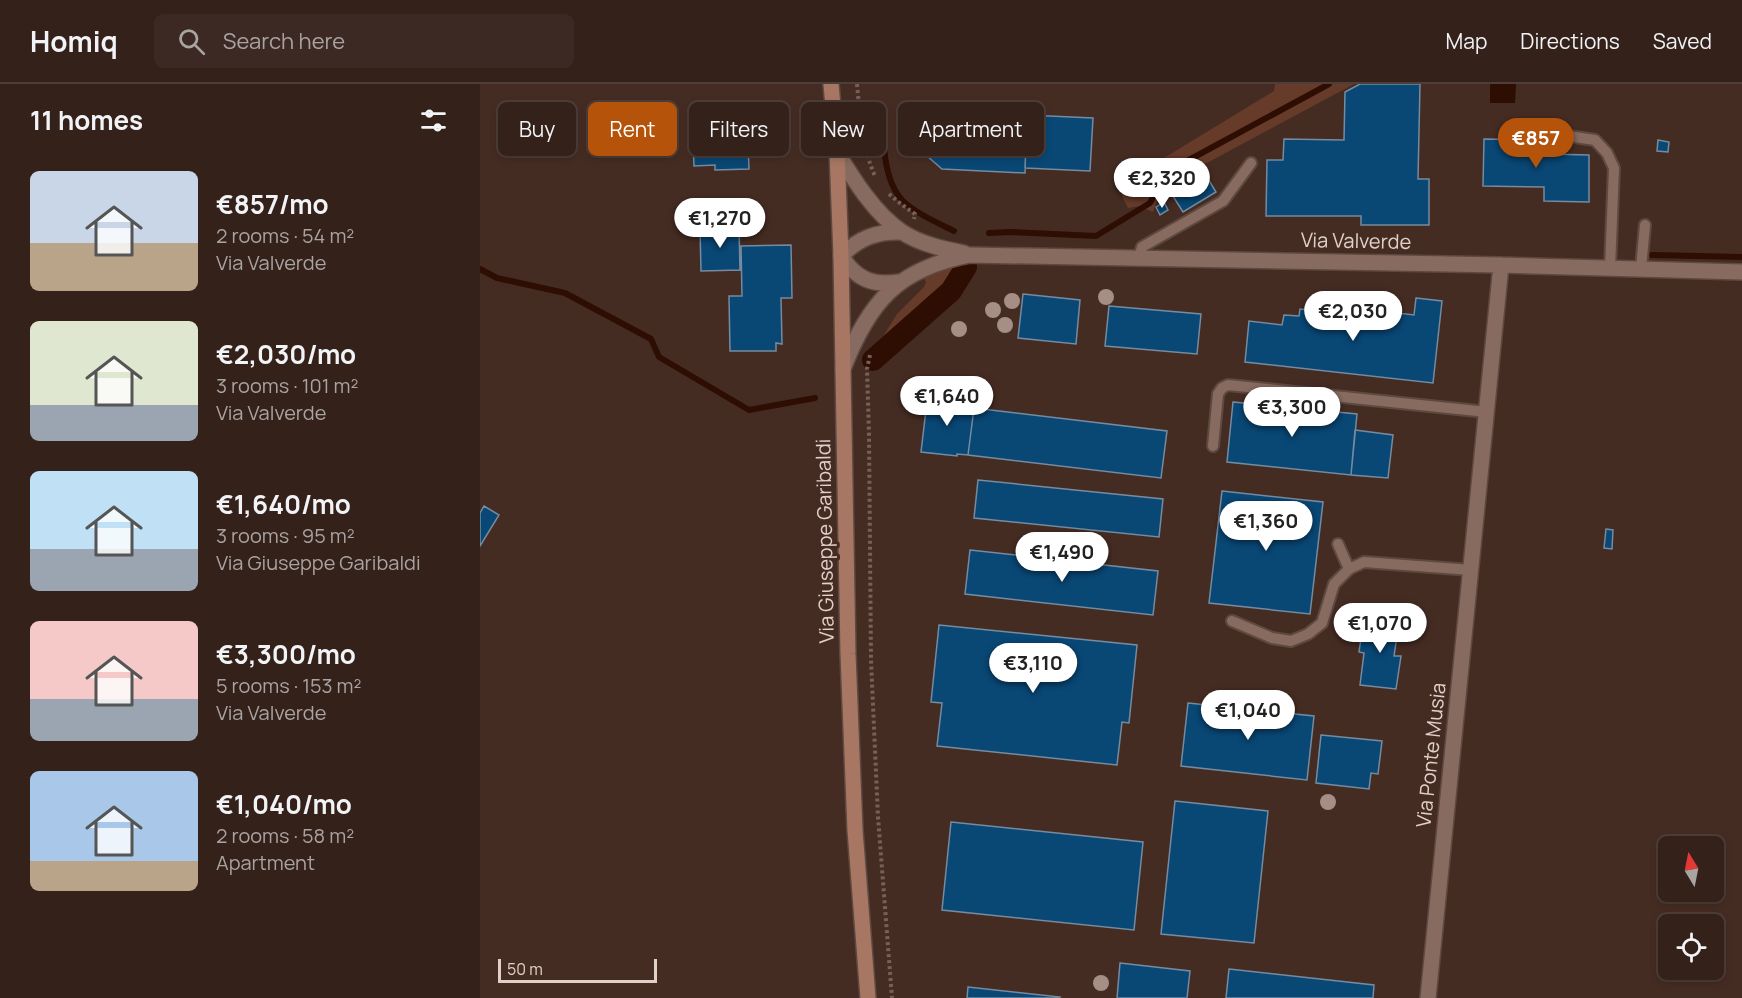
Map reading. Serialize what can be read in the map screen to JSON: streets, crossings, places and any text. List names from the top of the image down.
{
  "streets": {
    "street": ["Via Valverde", "Via Giuseppe Garibaldi", "Via Ponte Musia"]
  },
  "crossings": [
    ["Via Valverde", "Via Giuseppe Garibaldi"],
    ["Via Valverde", "Via Ponte Musia"]
  ],
  "scale_bar": "50 m",
  "north": "top",
  "page": {
    "header": "Homiq",
    "search": "Search here",
    "nav": ["Map", "Directions", "Saved"],
    "heading": "11 homes",
    "chip": [
      "Buy",
      "Rent",
      "Filters",
      "New",
      "Apartment"
    ],
    "price": [
      "€857",
      "€2,320",
      "€1,270",
      "€2,030",
      "€1,640",
      "€3,300",
      "€1,360",
      "€1,490",
      "€1,070",
      "€3,110",
      "€1,040"
    ],
    "list": [
      {
        "name": "€857/mo",
        "note": "2 rooms · 54 m² · Via Valverde"
      },
      {
        "name": "€2,030/mo",
        "note": "3 rooms · 101 m² · Via Valverde"
      },
      {
        "name": "€1,640/mo",
        "note": "3 rooms · 95 m² · Via Giuseppe Garibaldi"
      },
      {
        "name": "€3,300/mo",
        "note": "5 rooms · 153 m² · Via Valverde"
      },
      {
        "name": "€1,040/mo",
        "note": "2 rooms · 58 m² · Apartment"
      }
    ],
    "scale": "50 m"
  }
}
